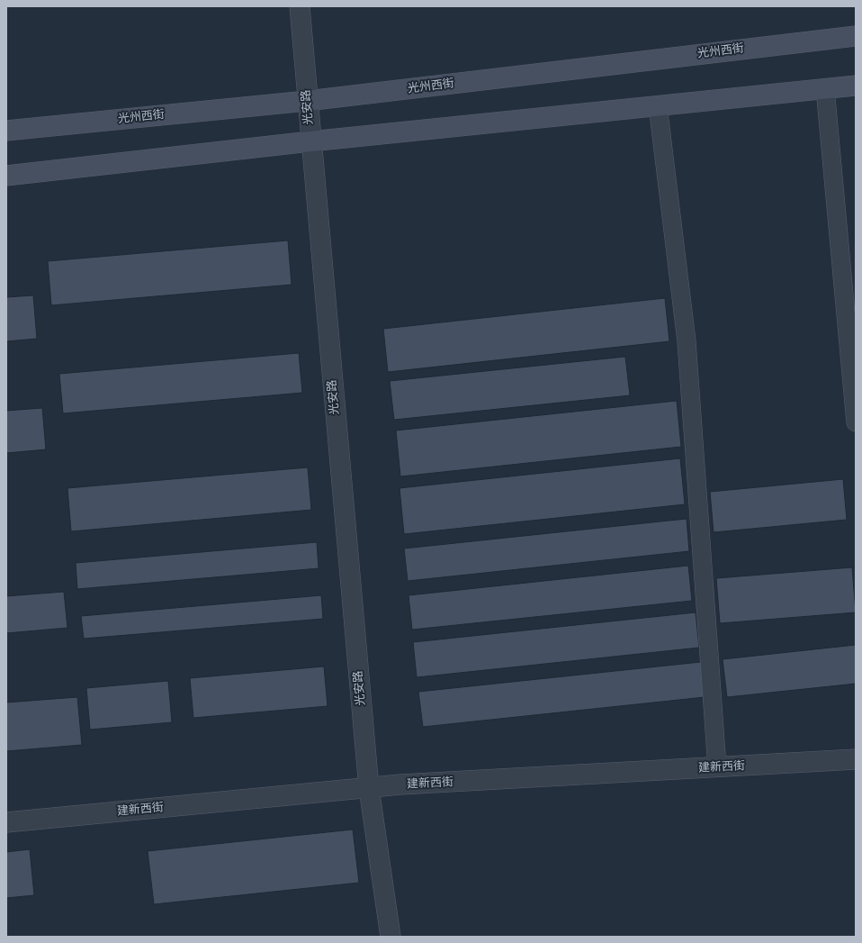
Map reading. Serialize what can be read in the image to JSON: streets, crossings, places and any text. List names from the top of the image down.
{
  "streets": {
    "main road": ["光州西街"],
    "street": ["光安路", "建新西街"]
  },
  "crossings": [
    ["光州西街", "光安路"],
    ["光安路", "建新西街"]
  ]
}
